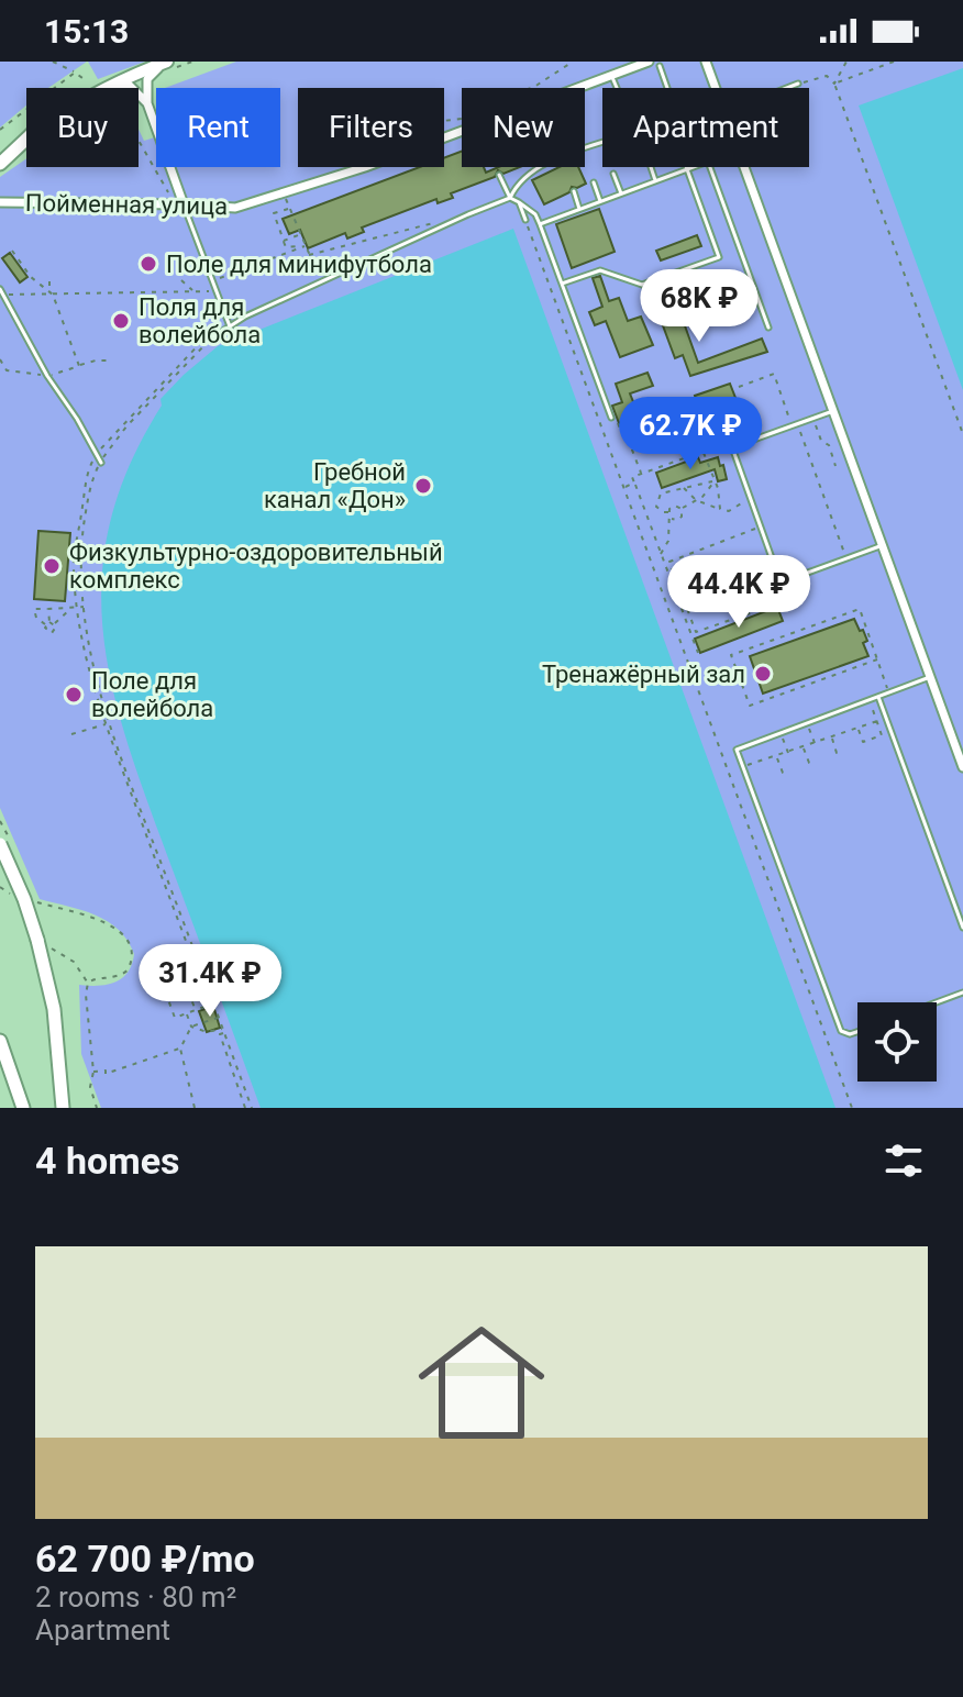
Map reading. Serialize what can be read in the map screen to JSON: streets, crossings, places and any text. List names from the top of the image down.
{
  "streets": {
    "street": ["Пойменная улица"]
  },
  "places": [
    "Поле для минифутбола",
    "Поля для волейбола",
    "Гребной канал «Дон»",
    "Физкультурно-оздоровительный комплекс",
    "Тренажёрный зал",
    "Поле для волейбола"
  ],
  "page": {
    "status": "15:13",
    "chip": [
      "Buy",
      "Rent",
      "Filters",
      "New",
      "Apartment"
    ],
    "price": [
      "68K ₽",
      "62.7K ₽",
      "44.4K ₽",
      "31.4K ₽"
    ],
    "heading": "4 homes",
    "list": [
      {
        "name": "62 700 ₽/mo",
        "note": "2 rooms · 80 m² · Apartment"
      }
    ]
  }
}
